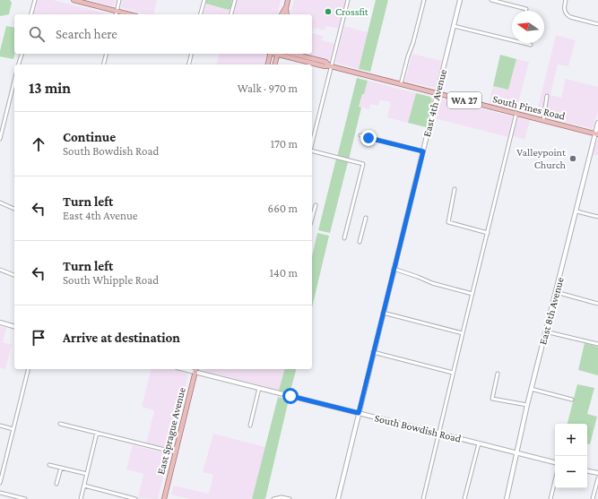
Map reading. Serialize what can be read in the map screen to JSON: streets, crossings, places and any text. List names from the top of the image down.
{
  "streets": {
    "main road": ["WA 27", "South Pines Road", "East Sprague Avenue"],
    "street": ["East 4th Avenue", "East 8th Avenue", "South Bowdish Road"]
  },
  "crossings": [
    ["East 4th Avenue", "South Pines Road"],
    ["East 4th Avenue", "South Bowdish Road"],
    ["South Pines Road", "East 8th Avenue"],
    ["East 8th Avenue", "South Bowdish Road"],
    ["South Bowdish Road", "East Sprague Avenue"]
  ],
  "places": ["Crossfit", "Valleypoint Church"],
  "north": "left",
  "page": {
    "search": "Search here",
    "heading": ["13 min", "Walk · 970 m"],
    "list": [
      ["Continue", "South Bowdish Road", "170 m"],
      ["Turn left", "East 4th Avenue", "660 m"],
      ["Turn left", "South Whipple Road", "140 m"],
      "Arrive at destination"
    ],
    "map_buttons": ["+", "−"]
  }
}
